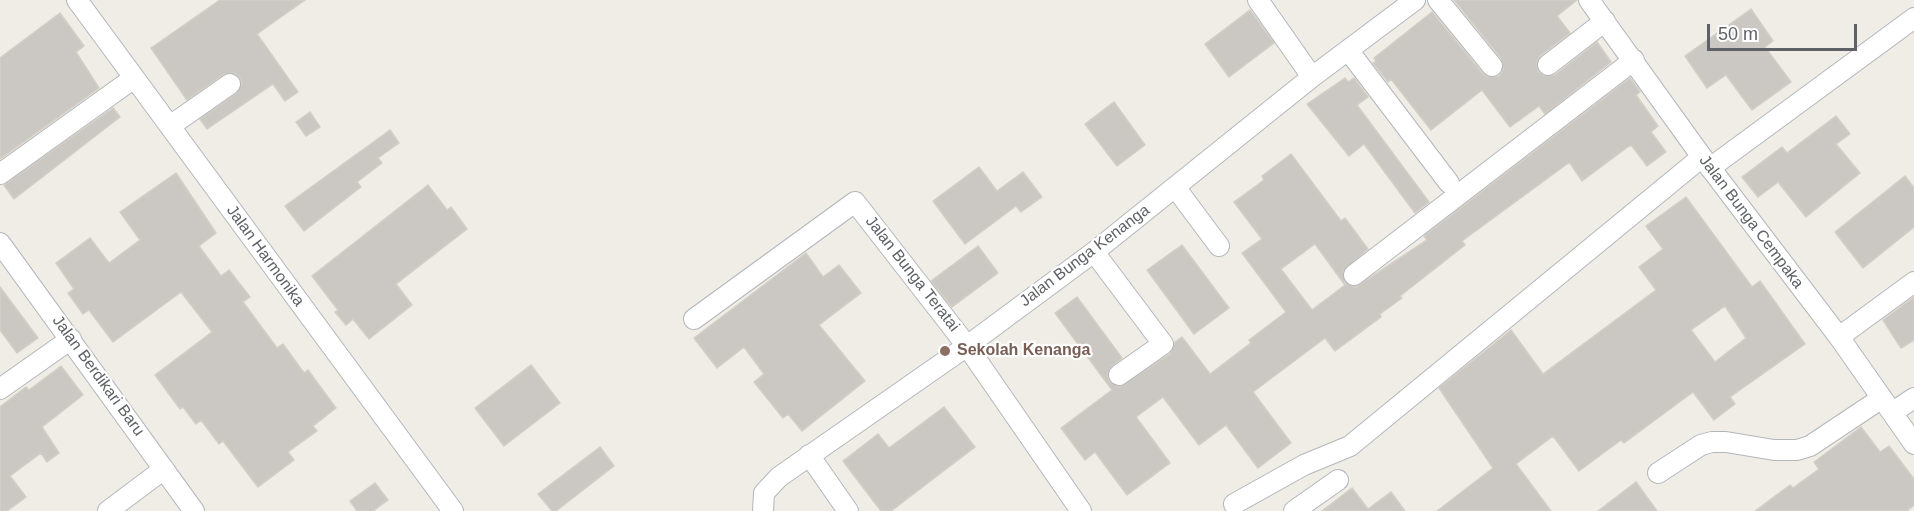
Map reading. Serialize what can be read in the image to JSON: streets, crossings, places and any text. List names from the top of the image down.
{
  "streets": {
    "street": [
      "Jalan Bunga Cempaka",
      "Jalan Harmonika",
      "Jalan Bunga Kenanga",
      "Jalan Bunga Teratai",
      "Jalan Berdikari Baru"
    ]
  },
  "crossings": [
    ["Jalan Bunga Kenanga", "Jalan Bunga Teratai"]
  ],
  "places": ["Sekolah Kenanga"],
  "scale_bar": "50 m"
}
